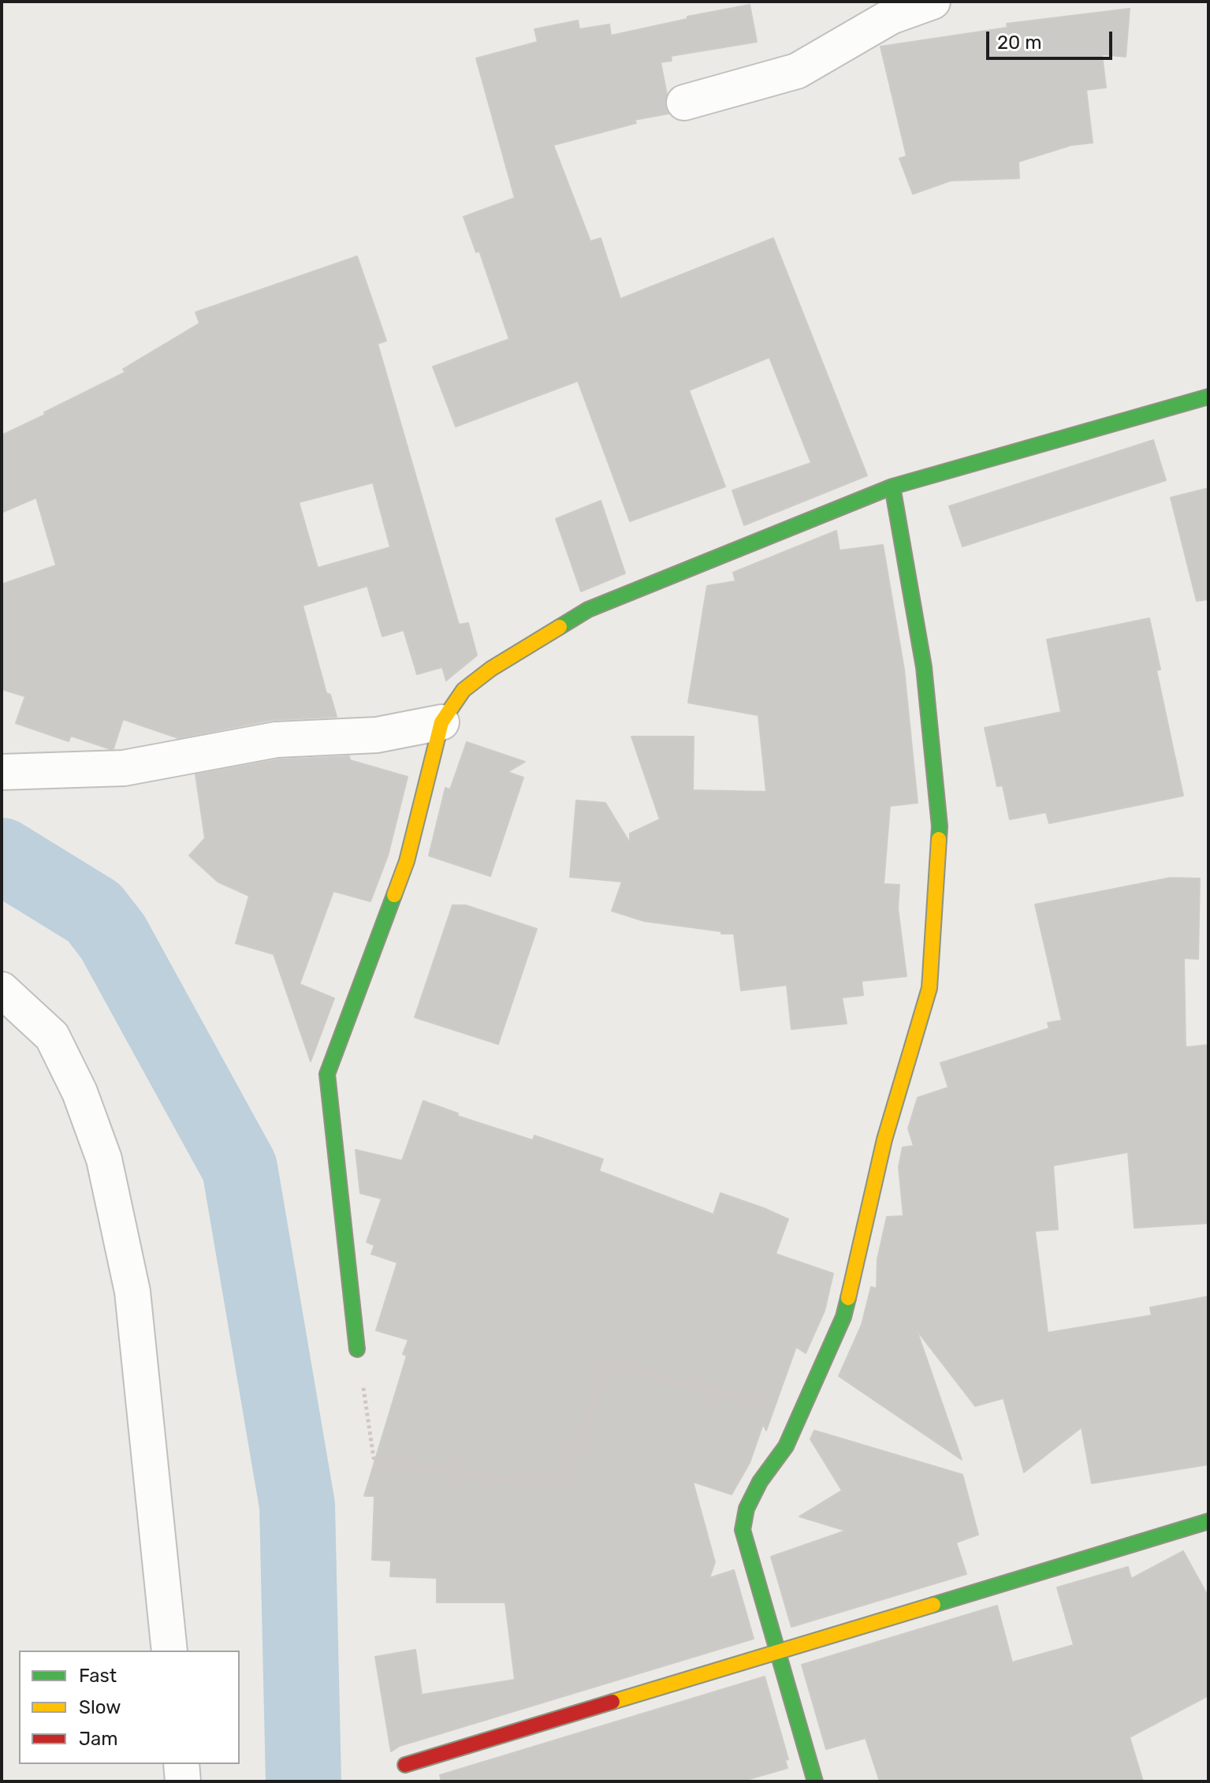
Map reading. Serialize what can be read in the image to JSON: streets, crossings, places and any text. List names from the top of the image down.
{
  "legend": ["Fast", "Slow", "Jam"],
  "scale_bar": "20 m"
}
